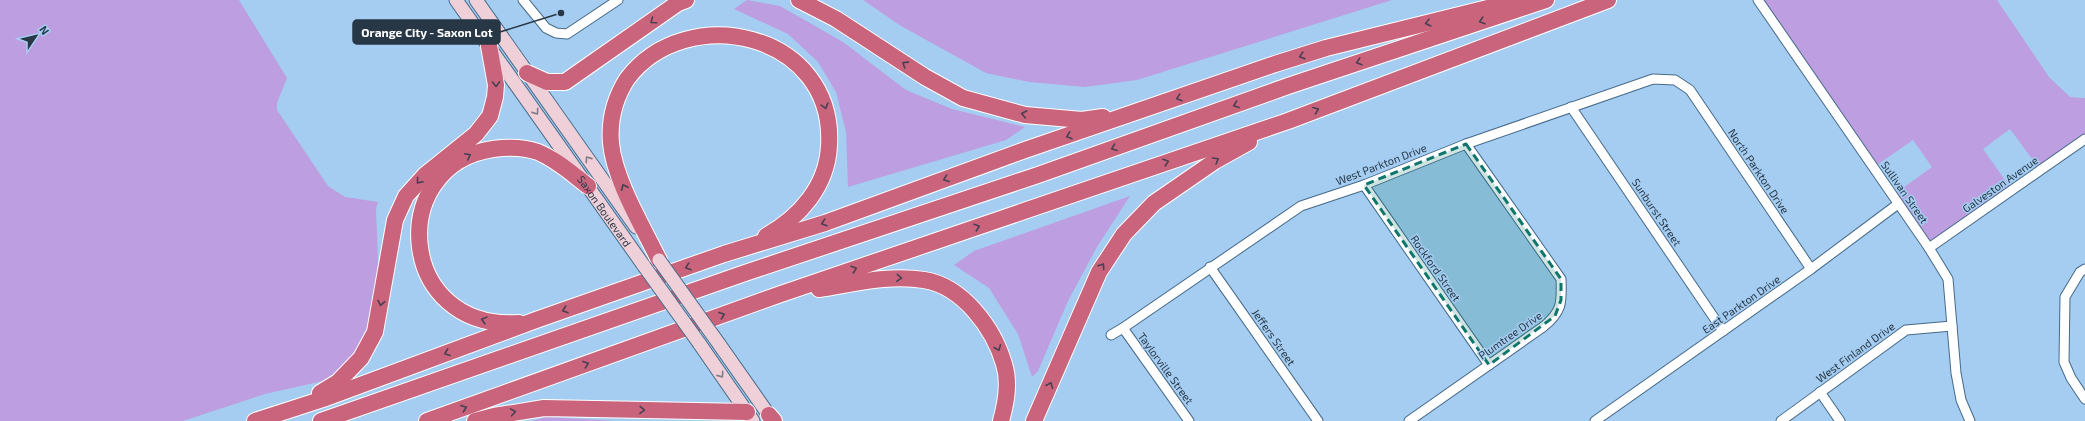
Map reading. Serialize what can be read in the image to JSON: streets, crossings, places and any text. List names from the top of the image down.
{
  "streets": {
    "main road": ["Saxon Boulevard"],
    "street": [
      "West Parkton Drive",
      "North Parkton Drive",
      "Galveston Avenue",
      "Sullivan Street",
      "Sunburst Street",
      "Rockford Street",
      "East Parkton Drive",
      "Plumtree Drive",
      "Jeffers Street",
      "West Finland Drive",
      "Taylorville Street"
    ]
  },
  "crossings": [
    ["West Parkton Drive", "North Parkton Drive"],
    ["West Parkton Drive", "Sunburst Street"],
    ["West Parkton Drive", "Rockford Street"],
    ["West Parkton Drive", "Plumtree Drive"],
    ["West Parkton Drive", "Jeffers Street"],
    ["West Parkton Drive", "Taylorville Street"],
    ["North Parkton Drive", "East Parkton Drive"],
    ["Galveston Avenue", "Sullivan Street"],
    ["Sullivan Street", "East Parkton Drive"],
    ["Sullivan Street", "West Finland Drive"],
    ["Sunburst Street", "East Parkton Drive"],
    ["Rockford Street", "Plumtree Drive"]
  ],
  "places": ["Orange City - Saxon Lot"],
  "north": "top right"
}
